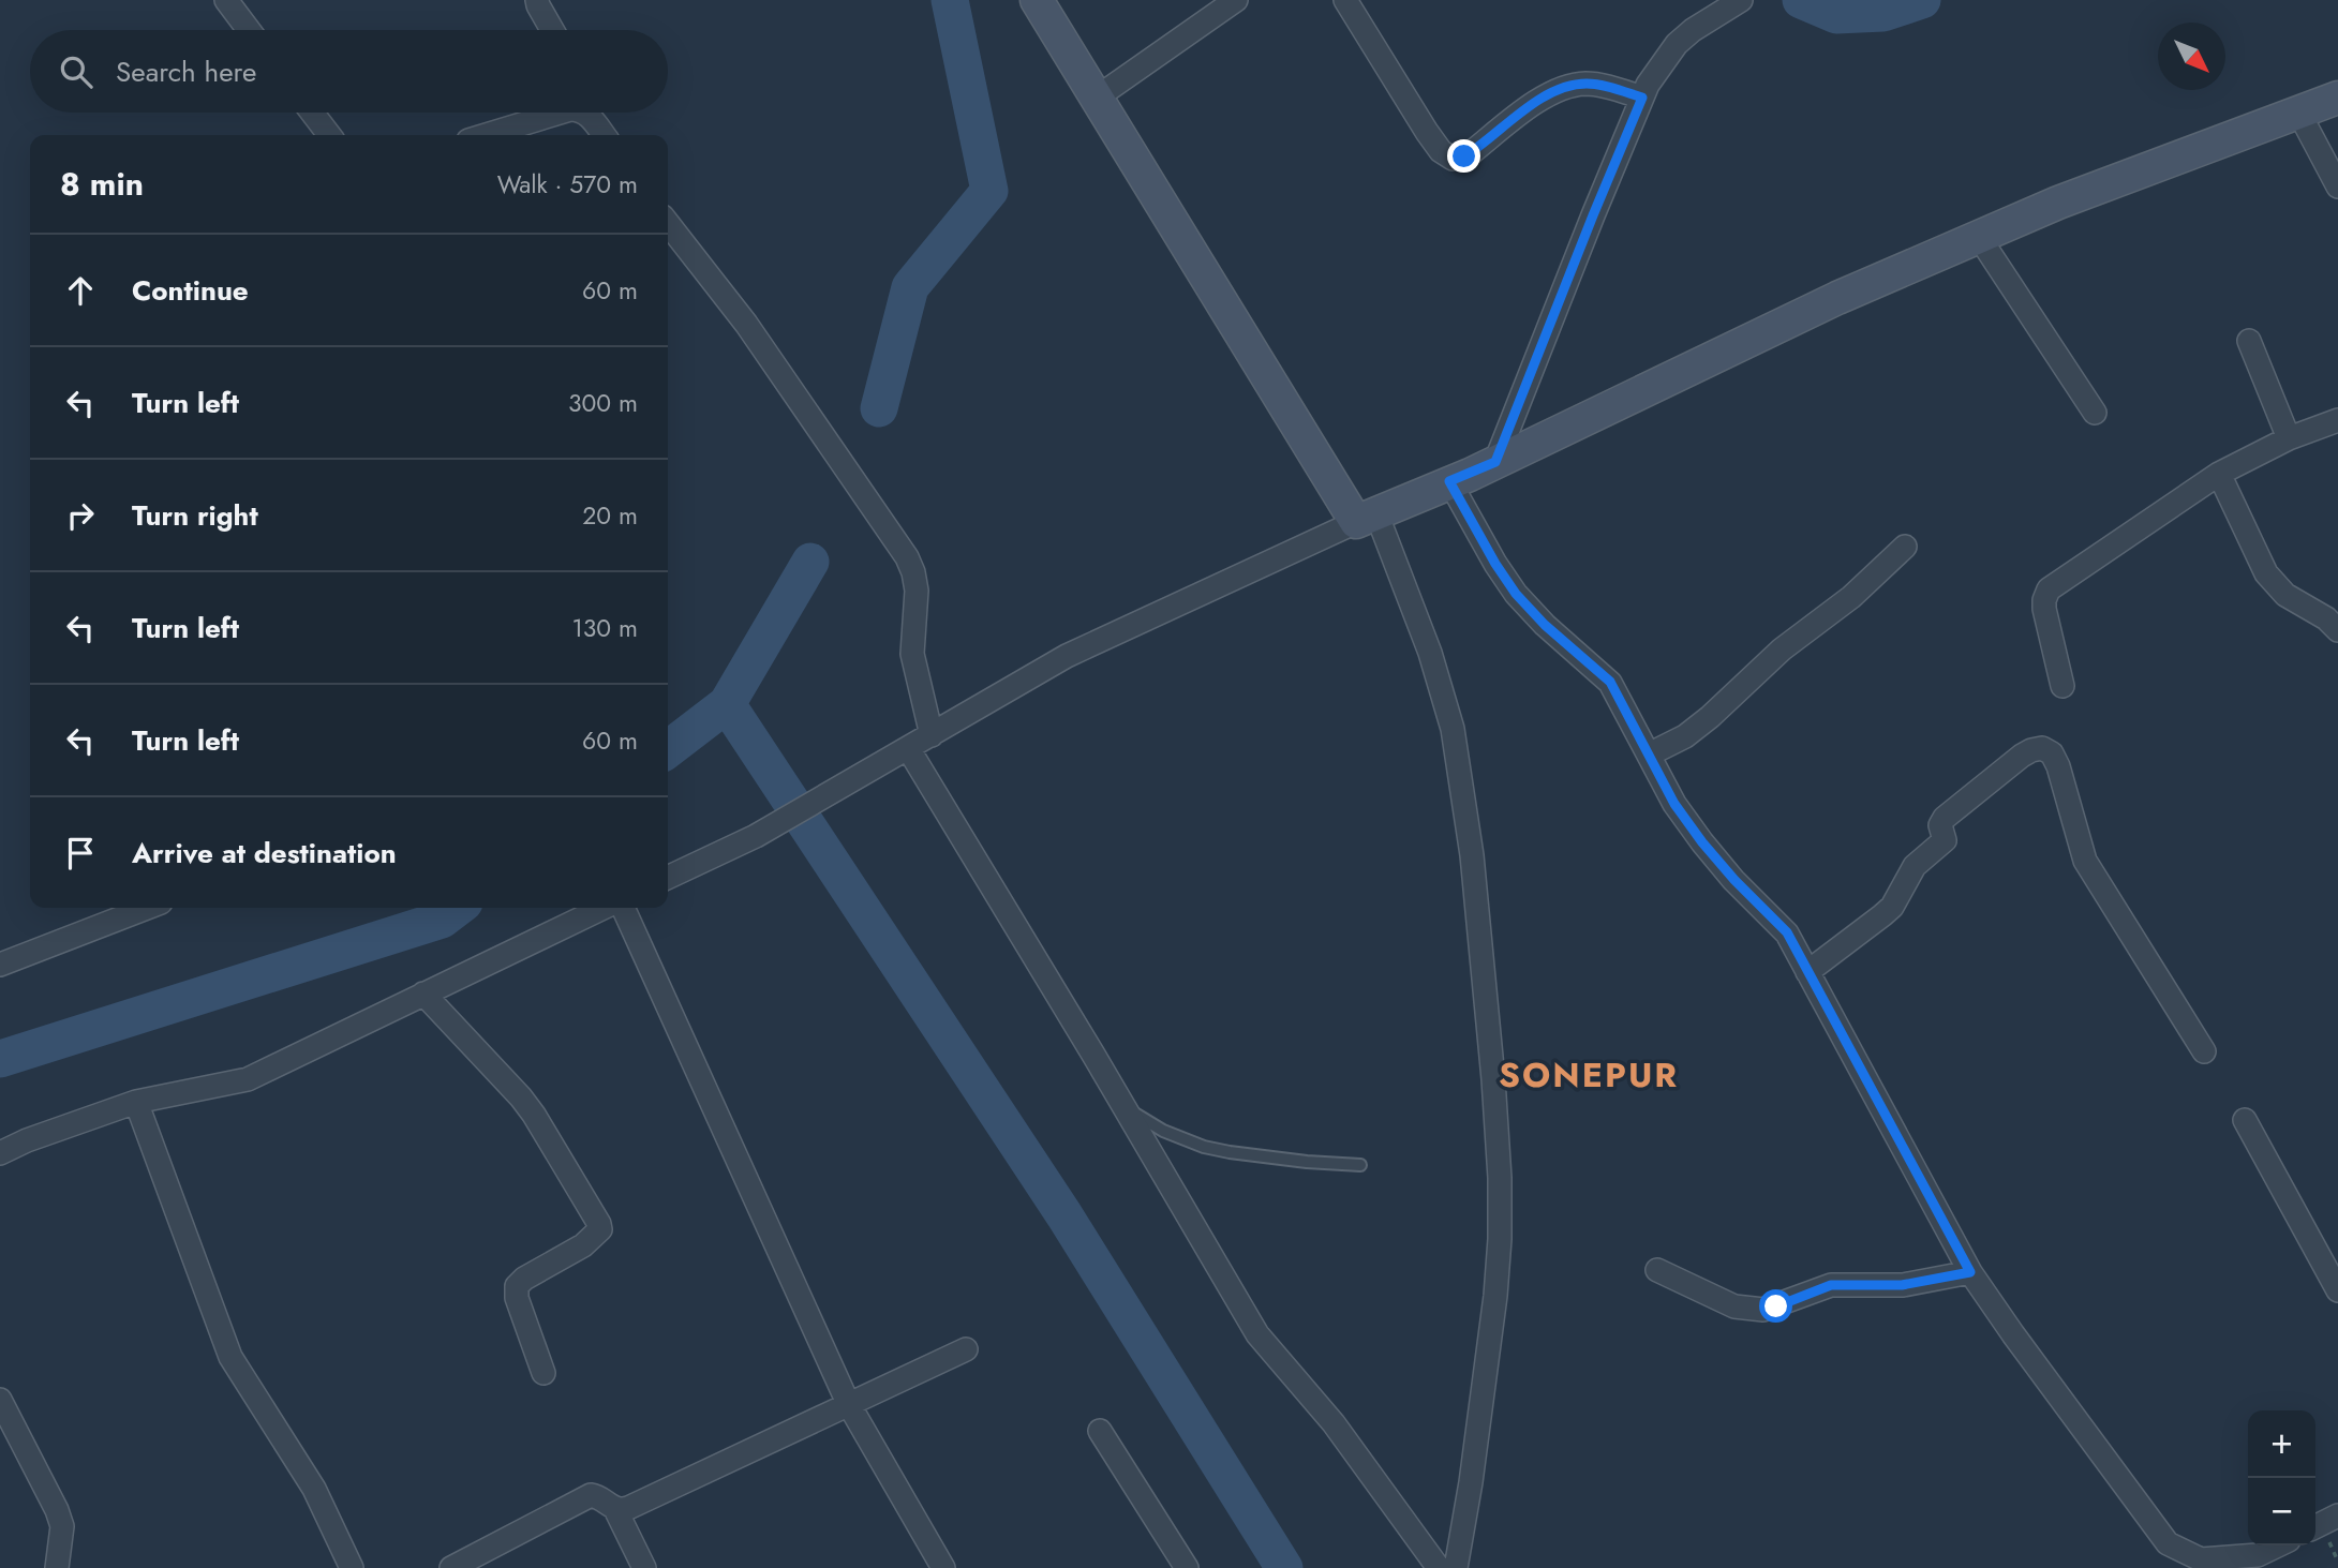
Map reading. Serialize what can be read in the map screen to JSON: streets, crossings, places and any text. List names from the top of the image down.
{
  "districts": ["SONEPUR"],
  "north": "bottom right",
  "page": {
    "search": "Search here",
    "heading": ["8 min", "Walk · 570 m"],
    "list": [
      ["Continue", "60 m"],
      ["Turn left", "300 m"],
      ["Turn right", "20 m"],
      ["Turn left", "130 m"],
      ["Turn left", "60 m"],
      "Arrive at destination"
    ],
    "map_buttons": ["+", "−"]
  }
}
